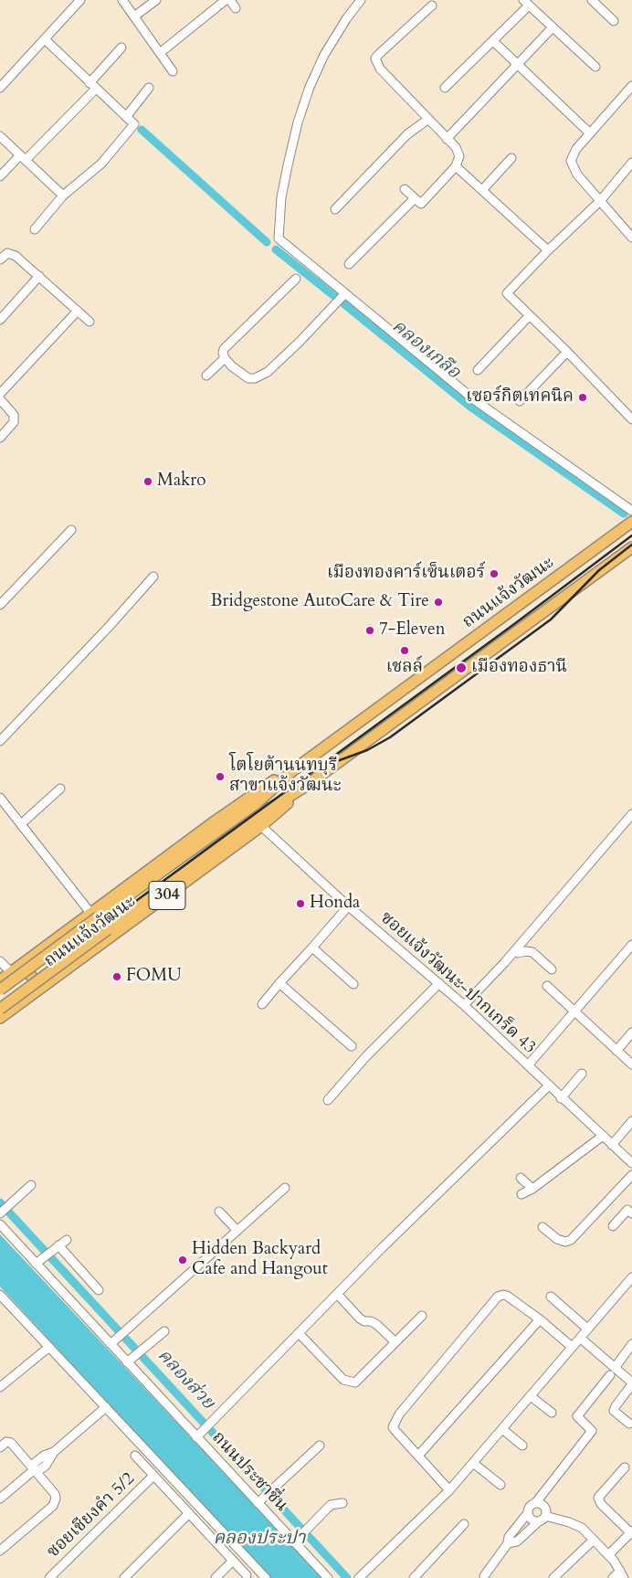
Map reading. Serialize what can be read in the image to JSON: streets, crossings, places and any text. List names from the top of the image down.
{
  "streets": {
    "main road": ["ถนนแจ้งวัฒนะ", "304"],
    "street": ["ซอยแจ้งวัฒนะ-ปากเกร็ด 43", "ถนนประชาชื่น", "ซอยเชียงคำ 5/2"]
  },
  "crossings": [
    ["ถนนแจ้งวัฒนะ", "ซอยแจ้งวัฒนะ-ปากเกร็ด 43"]
  ],
  "water": ["คลองเกลือ", "คลองส่วย", "คลองประปา"],
  "places": [
    "เซอร์กิตเทคนิค",
    "Makro",
    "เมืองทองคาร์เซ็นเตอร์",
    "Bridgestone AutoCare & Tire",
    "7-Eleven",
    "เชลล์",
    "เมืองทองธานี",
    "โตโยต้านนทบุรี สาขาแจ้งวัฒนะ",
    "Honda",
    "FOMU",
    "Hidden Backyard Cafe and Hangout"
  ]
}
